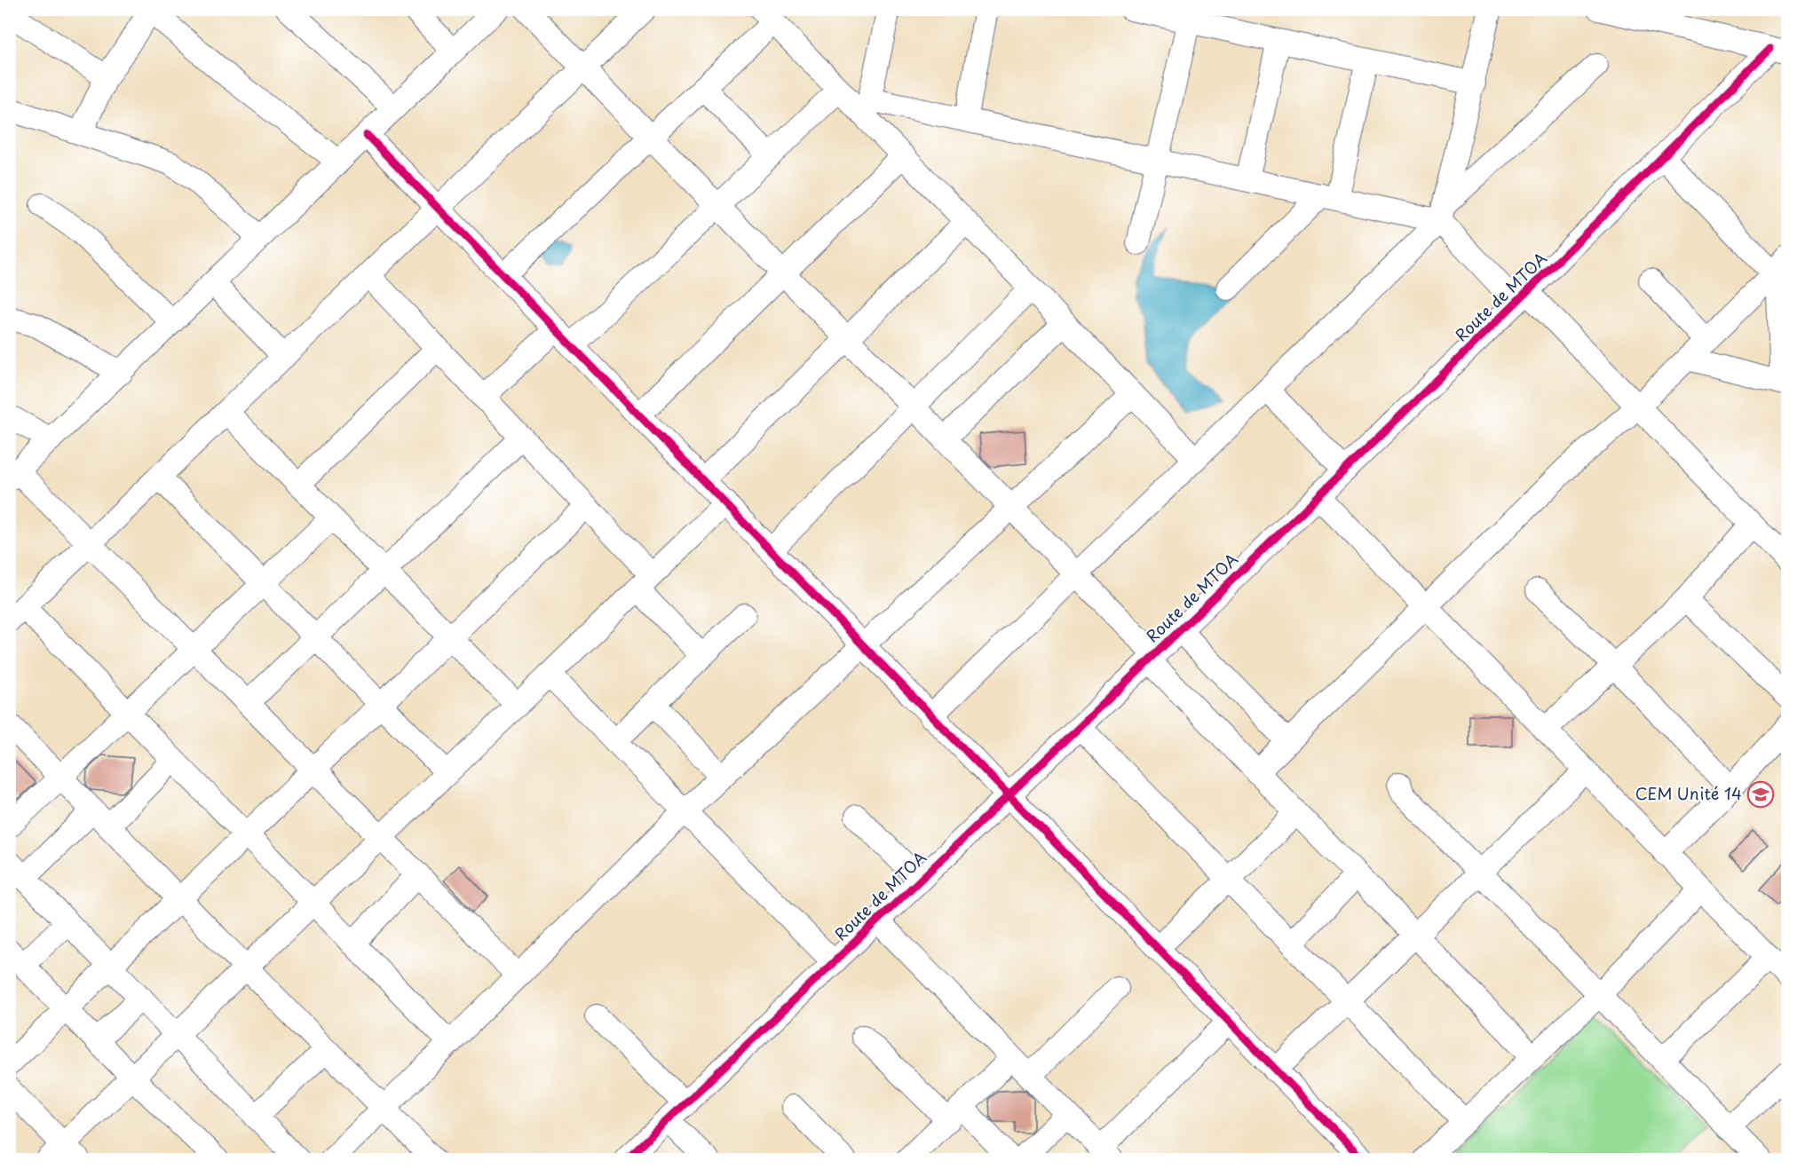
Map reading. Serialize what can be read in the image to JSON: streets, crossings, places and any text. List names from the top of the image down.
{
  "streets": {
    "street": ["Route de MTOA"]
  },
  "places": {
    "school or university": ["CEM Unité 14"]
  }
}
